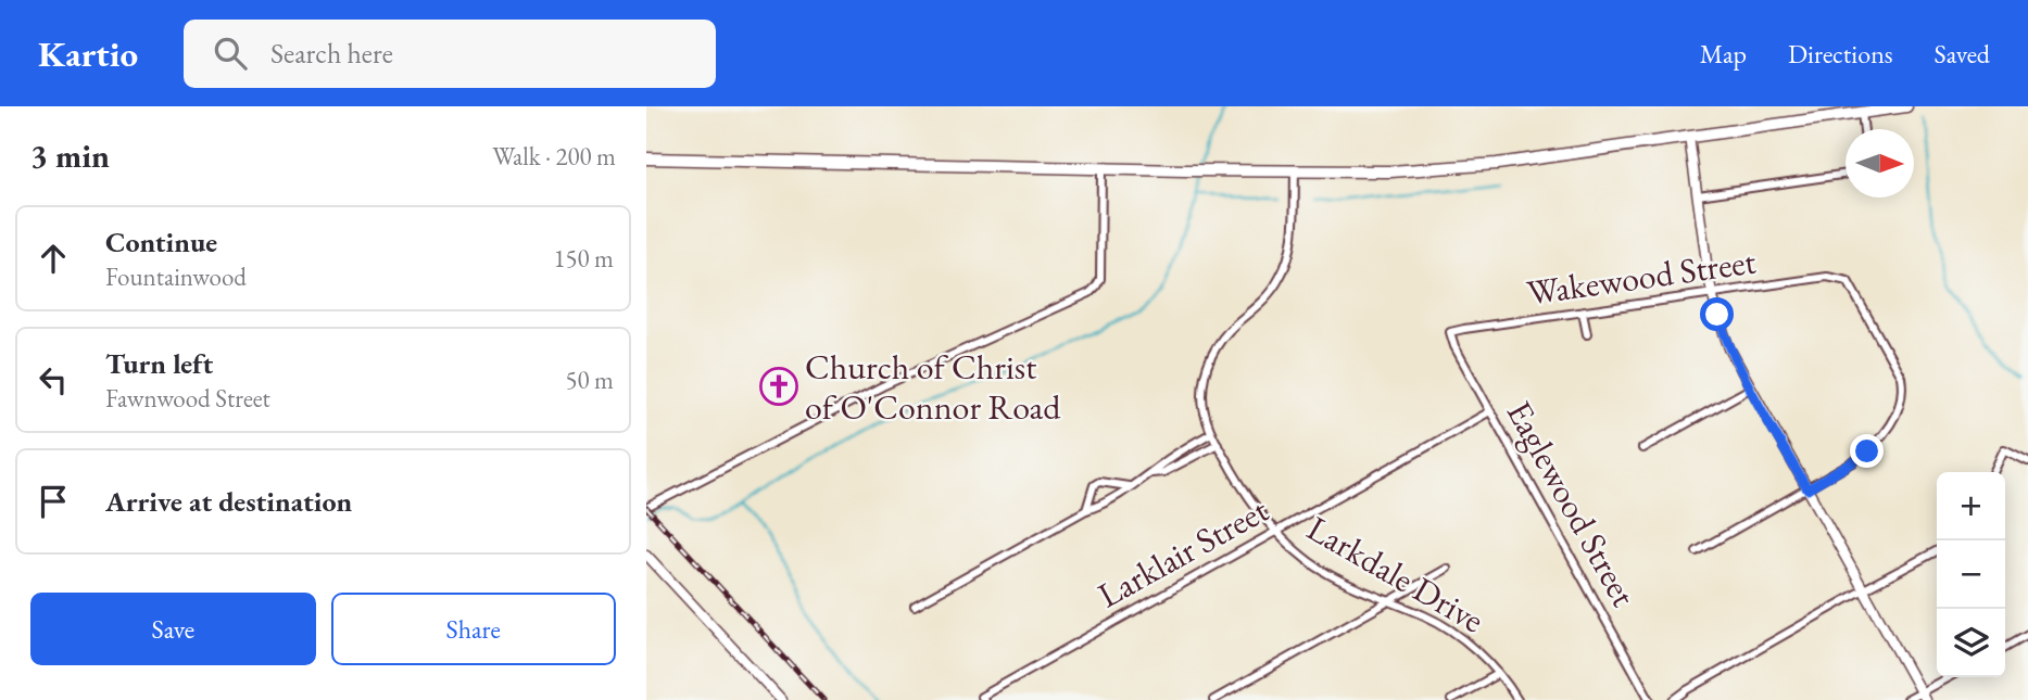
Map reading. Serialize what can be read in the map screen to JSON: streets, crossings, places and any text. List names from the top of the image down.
{
  "streets": {
    "street": [
      "Wakewood Street",
      "Eaglewood Street",
      "Larklair Street",
      "Larkdale Drive"
    ]
  },
  "crossings": [
    ["Wakewood Street", "Eaglewood Street"],
    ["Eaglewood Street", "Larklair Street"],
    ["Larklair Street", "Larkdale Drive"]
  ],
  "places": {
    "church": ["Church of Christ of O'Connor Road"]
  },
  "north": "right",
  "page": {
    "header": "Kartio",
    "search": "Search here",
    "nav": ["Map", "Directions", "Saved"],
    "heading": ["3 min", "Walk · 200 m"],
    "list": [
      ["Continue", "Fountainwood", "150 m"],
      ["Turn left", "Fawnwood Street", "50 m"],
      "Arrive at destination"
    ],
    "map_buttons": ["+", "−"],
    "buttons": ["Save", "Share"]
  }
}
